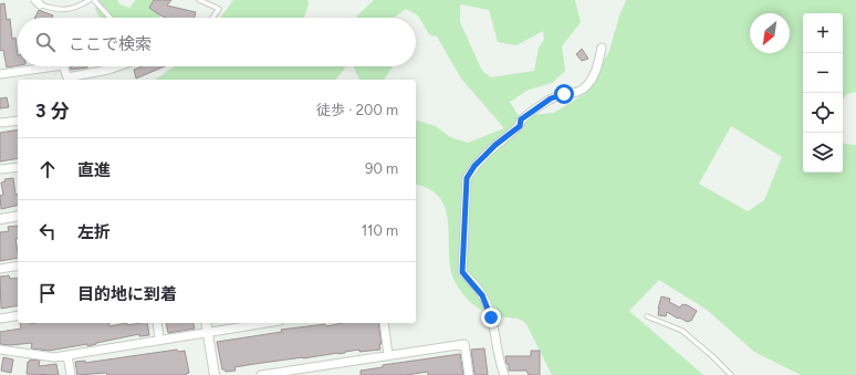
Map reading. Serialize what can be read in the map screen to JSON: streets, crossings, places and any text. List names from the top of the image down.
{
  "north": "bottom left",
  "page": {
    "map_buttons": ["+", "−"],
    "search": "ここで検索",
    "heading": ["3 分", "徒歩 · 200 m"],
    "list": [
      ["直進", "90 m"],
      ["左折", "110 m"],
      "目的地に到着"
    ]
  }
}
